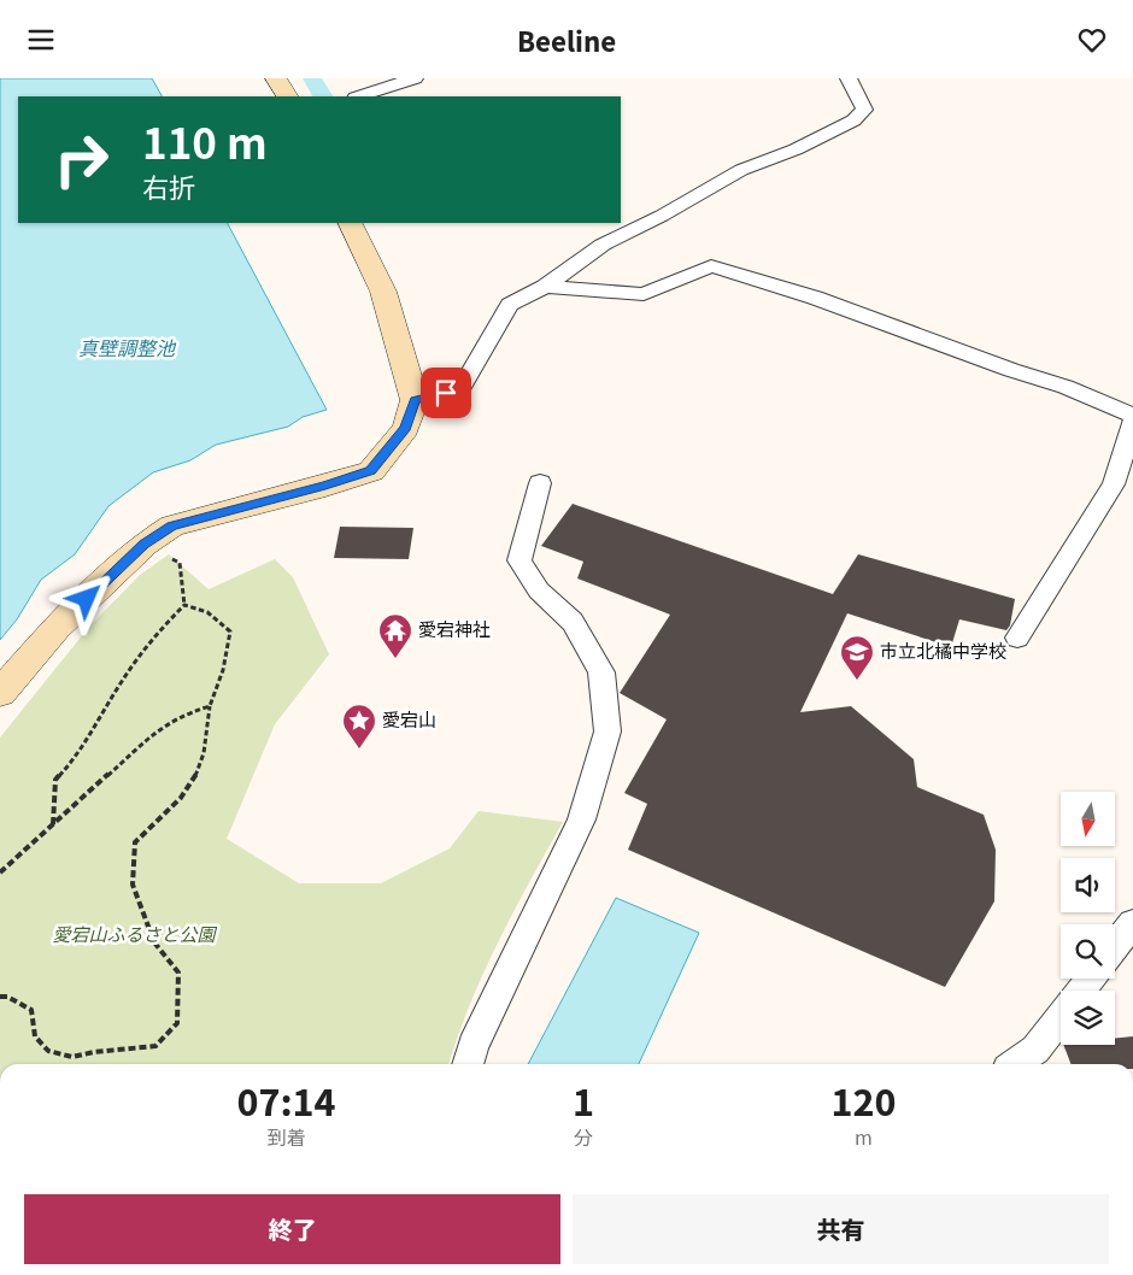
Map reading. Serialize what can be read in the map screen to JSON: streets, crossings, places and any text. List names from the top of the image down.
{
  "water": ["真壁調整池"],
  "parks": ["愛宕山ふるさと公園"],
  "places": {
    "temple": ["愛宕神社"],
    "school or university": ["市立北橘中学校"],
    "place": ["愛宕山"]
  },
  "north": "bottom",
  "page": {
    "header": "Beeline",
    "turn": ["110 m", "右折"],
    "eta": [
      "07:14",
      "到着",
      "1",
      "分",
      "120",
      "m"
    ],
    "buttons": ["終了", "共有"]
  }
}
